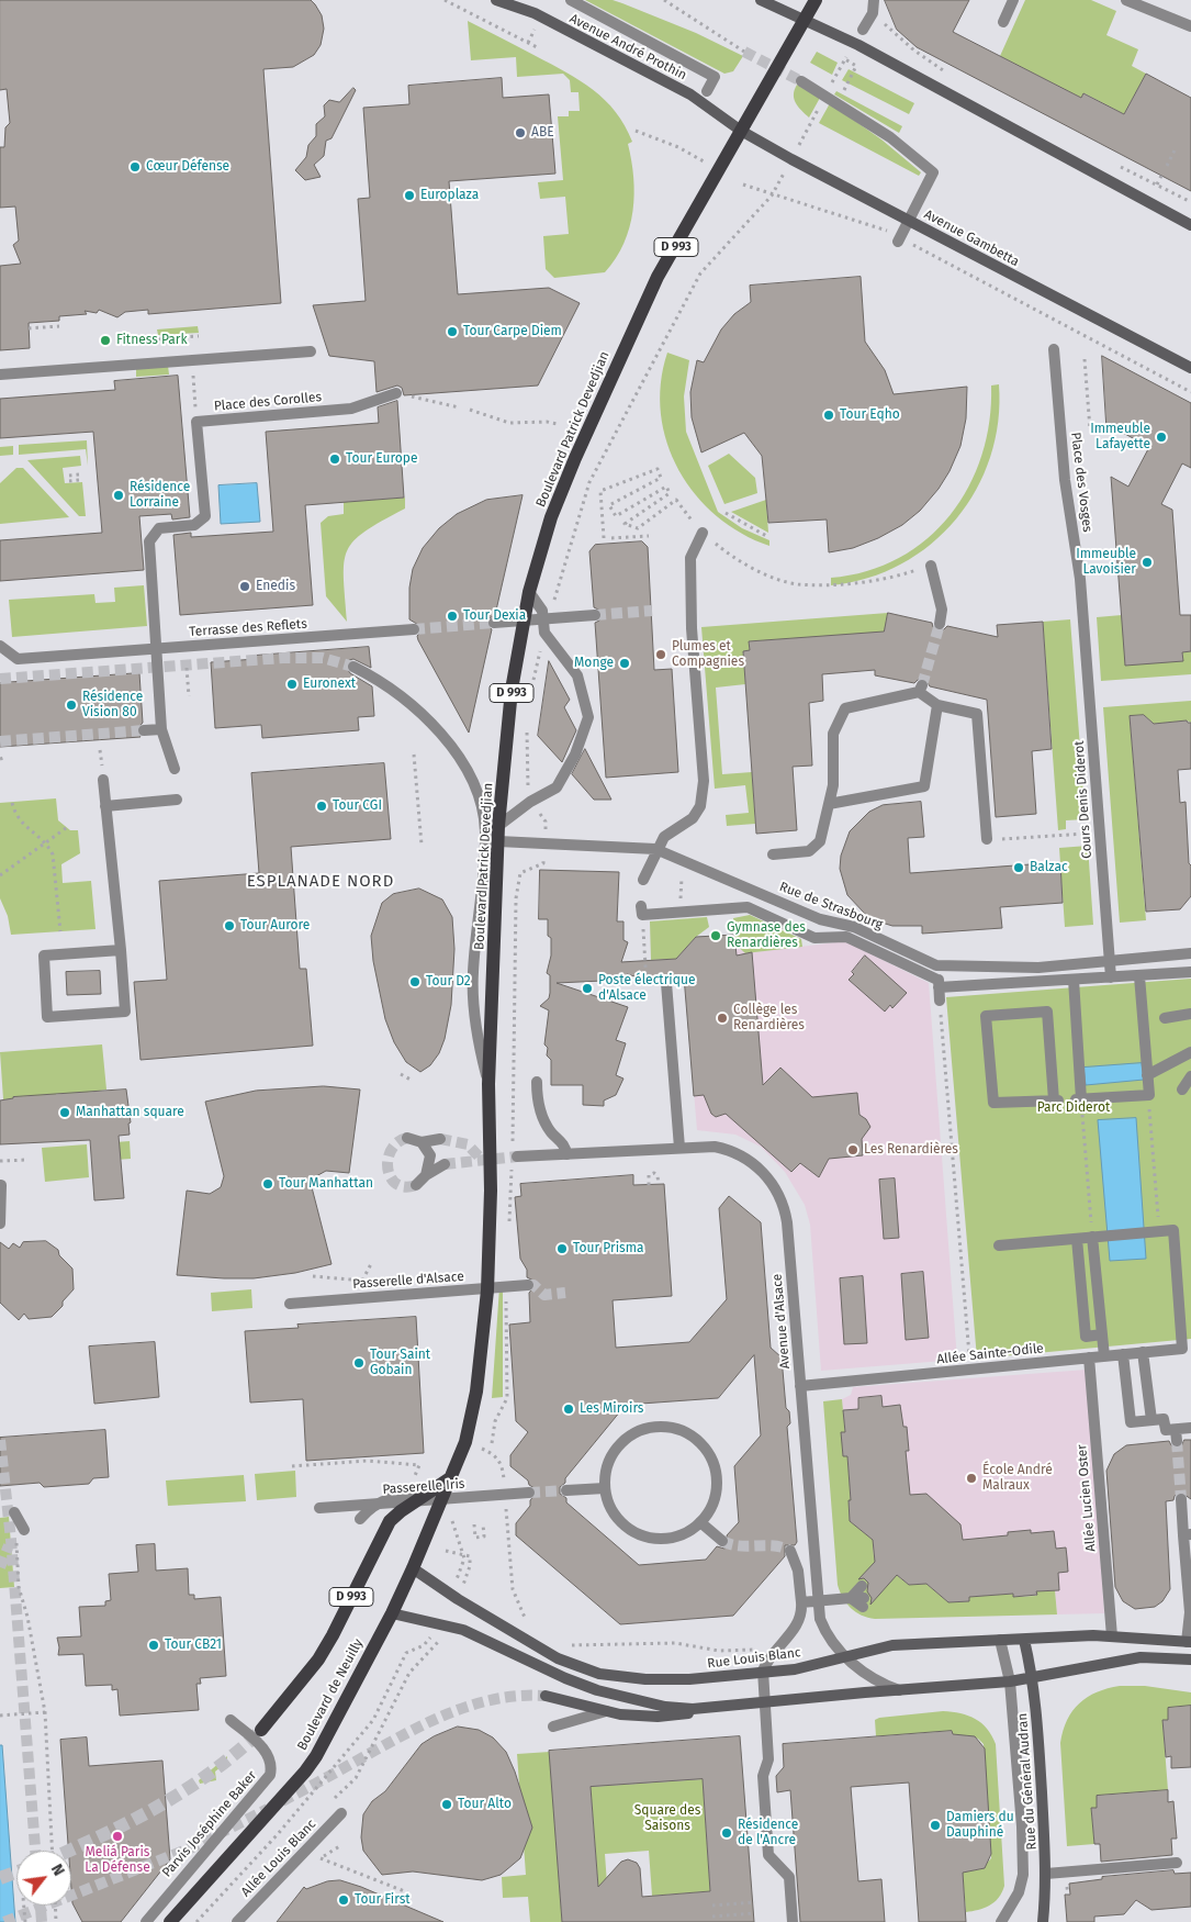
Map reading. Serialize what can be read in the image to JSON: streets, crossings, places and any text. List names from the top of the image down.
{
  "streets": {
    "main road": [
      "Avenue André Prothin",
      "Avenue Gambetta",
      "D 993",
      "Boulevard Patrick Devedjian",
      "Rue Louis Blanc",
      "Boulevard de Neuilly",
      "Rue du Général Audran"
    ],
    "street": [
      "Place des Corolles",
      "Place des Vosges",
      "Terrasse des Reflets",
      "Cours Denis Diderot",
      "Rue de Strasbourg",
      "Passerelle d'Alsace",
      "Avenue d'Alsace",
      "Allée Sainte-Odile",
      "Passerelle Iris",
      "Allée Lucien Oster",
      "Parvis Joséphine Baker",
      "Allée Louis Blanc"
    ]
  },
  "crossings": [
    ["Avenue André Prothin", "Avenue Gambetta"],
    ["Avenue André Prothin", "Boulevard Patrick Devedjian"],
    ["Avenue Gambetta", "Boulevard Patrick Devedjian"],
    ["D 993", "Boulevard Patrick Devedjian"],
    ["D 993", "Boulevard de Neuilly"],
    ["Place des Corolles", "Terrasse des Reflets"],
    ["Boulevard Patrick Devedjian", "Rue de Strasbourg"],
    ["Boulevard Patrick Devedjian", "Boulevard de Neuilly"],
    ["Place des Vosges", "Cours Denis Diderot"],
    ["Cours Denis Diderot", "Rue de Strasbourg"],
    ["Avenue d'Alsace", "Allée Sainte-Odile"],
    ["Avenue d'Alsace", "Rue Louis Blanc"],
    ["Allée Sainte-Odile", "Allée Lucien Oster"],
    ["Allée Lucien Oster", "Rue Louis Blanc"],
    ["Rue Louis Blanc", "Boulevard de Neuilly"],
    ["Rue Louis Blanc", "Rue du Général Audran"]
  ],
  "districts": ["ESPLANADE NORD"],
  "parks": ["Parc Diderot", "Square des Saisons"],
  "places": [
    "ABE",
    "Cœur Défense",
    "Europlaza",
    "Tour Carpe Diem",
    "Fitness Park",
    "Tour Eqho",
    "Immeuble Lafayette",
    "Tour Europe",
    "Résidence Lorraine",
    "Immeuble Lavoisier",
    "Enedis",
    "Tour Dexia",
    "Plumes et Compagnies",
    "Monge",
    "Euronext",
    "Résidence Vision 80",
    "Tour CGI",
    "Balzac",
    "Tour Aurore",
    "Gymnase des Renardières",
    "Tour D2",
    "Poste électrique d'Alsace",
    "Collège les Renardières",
    "Manhattan square",
    "Les Renardières",
    "Tour Manhattan",
    "Tour Prisma",
    "Tour Saint Gobain",
    "Les Miroirs",
    "École André Malraux",
    "Tour CB21",
    "Tour Alto",
    "Damiers du Dauphiné",
    "Résidence de l'Ancre",
    "Meliá Paris La Défense",
    "Tour First"
  ],
  "north": "top right"
}
